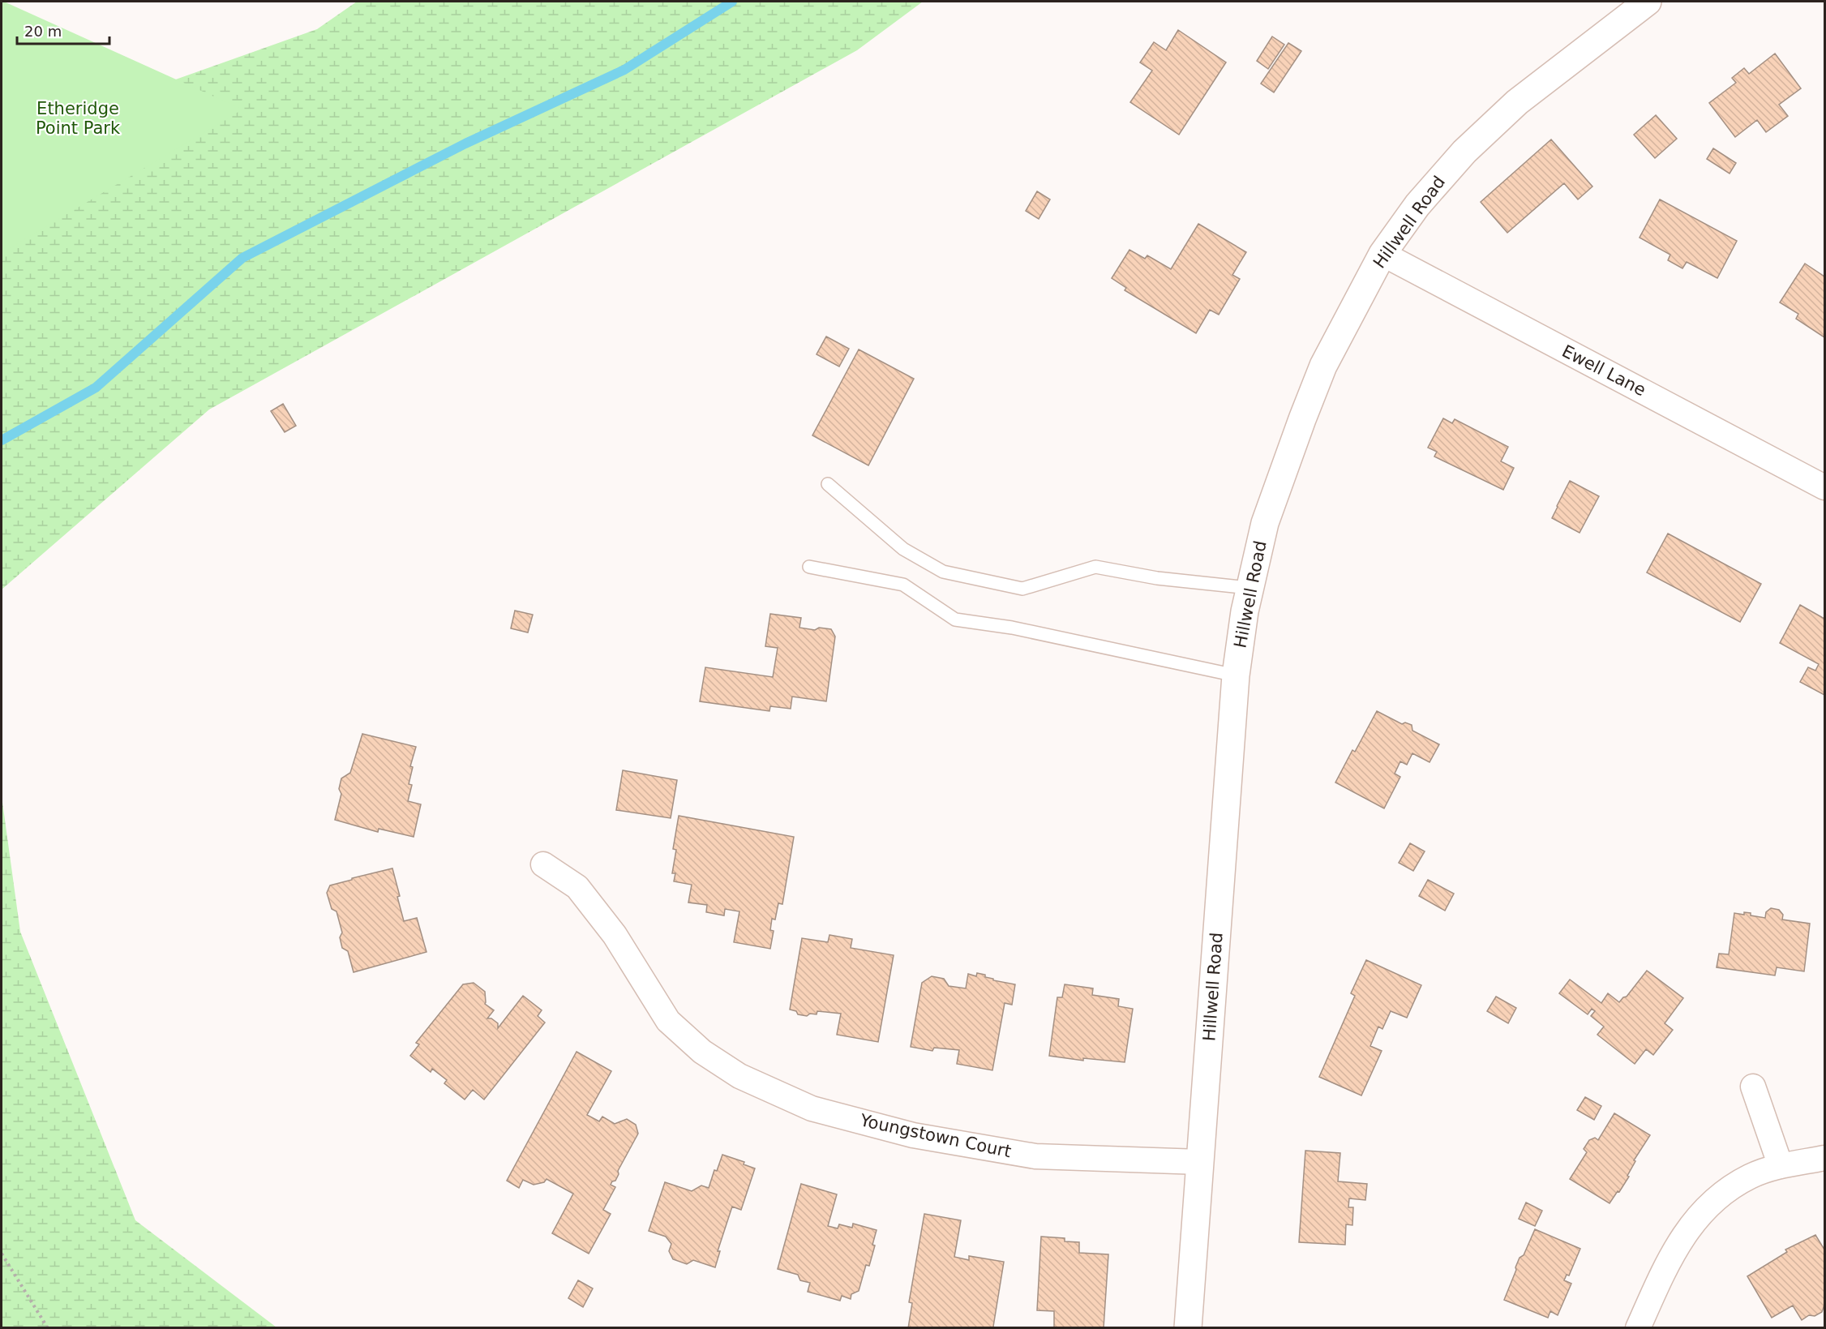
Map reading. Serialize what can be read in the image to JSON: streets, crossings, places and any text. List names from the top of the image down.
{
  "streets": {
    "street": ["Hillwell Road", "Ewell Lane", "Youngstown Court"]
  },
  "crossings": [
    ["Hillwell Road", "Ewell Lane"],
    ["Hillwell Road", "Youngstown Court"]
  ],
  "parks": ["Etheridge Point Park"],
  "scale_bar": "20 m"
}
